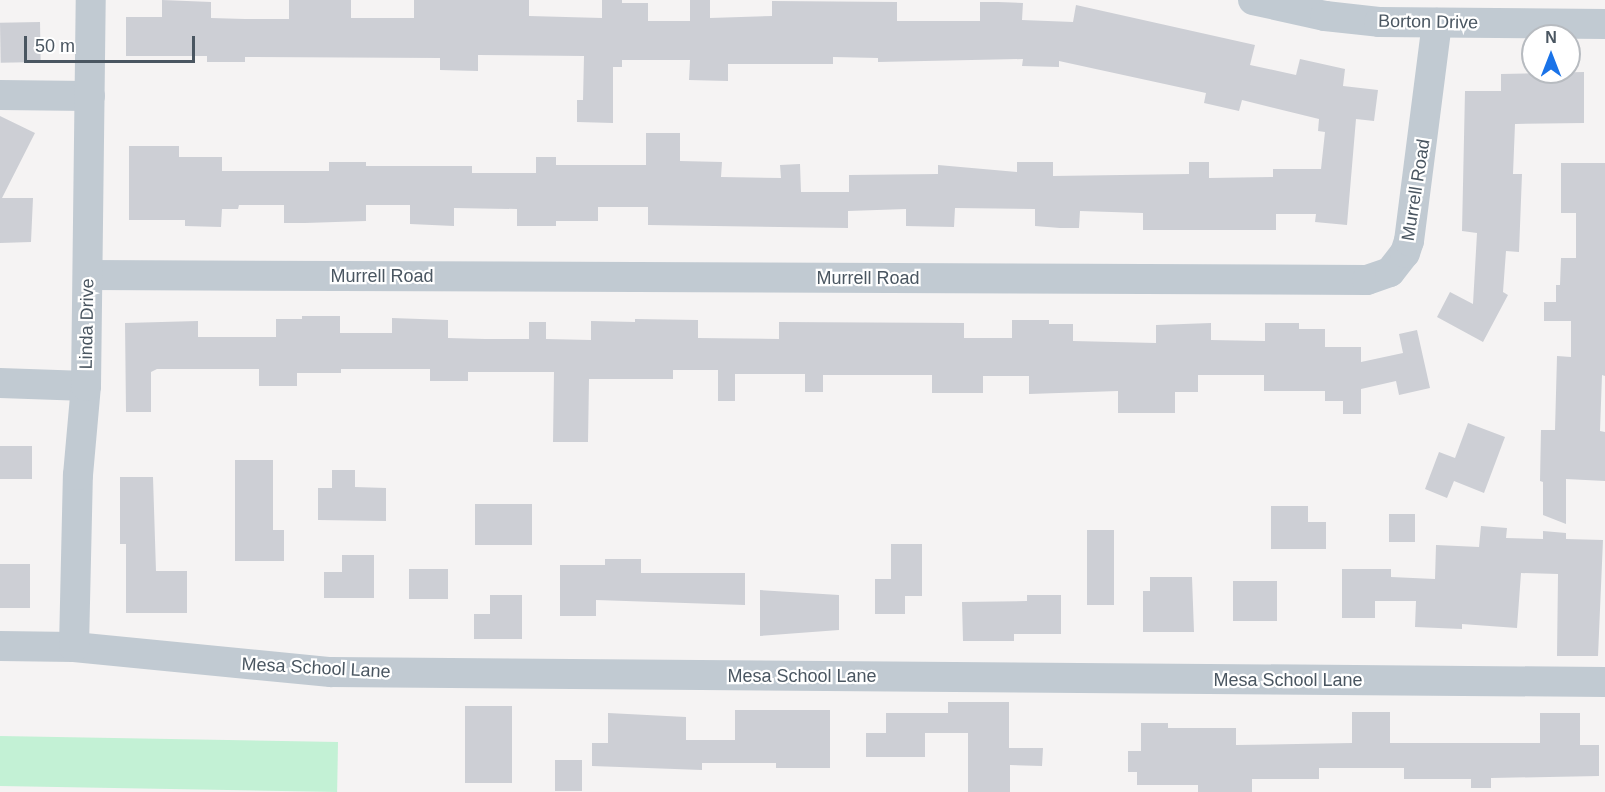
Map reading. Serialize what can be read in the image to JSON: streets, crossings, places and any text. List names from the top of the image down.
{
  "streets": {
    "street": [
      "Borton Drive",
      "Murrell Road",
      "Linda Drive",
      "Mesa School Lane"
    ]
  },
  "crossings": [
    ["Borton Drive", "Murrell Road"],
    ["Murrell Road", "Linda Drive"],
    ["Linda Drive", "Mesa School Lane"]
  ],
  "scale_bar": "50 m",
  "north": "top"
}
